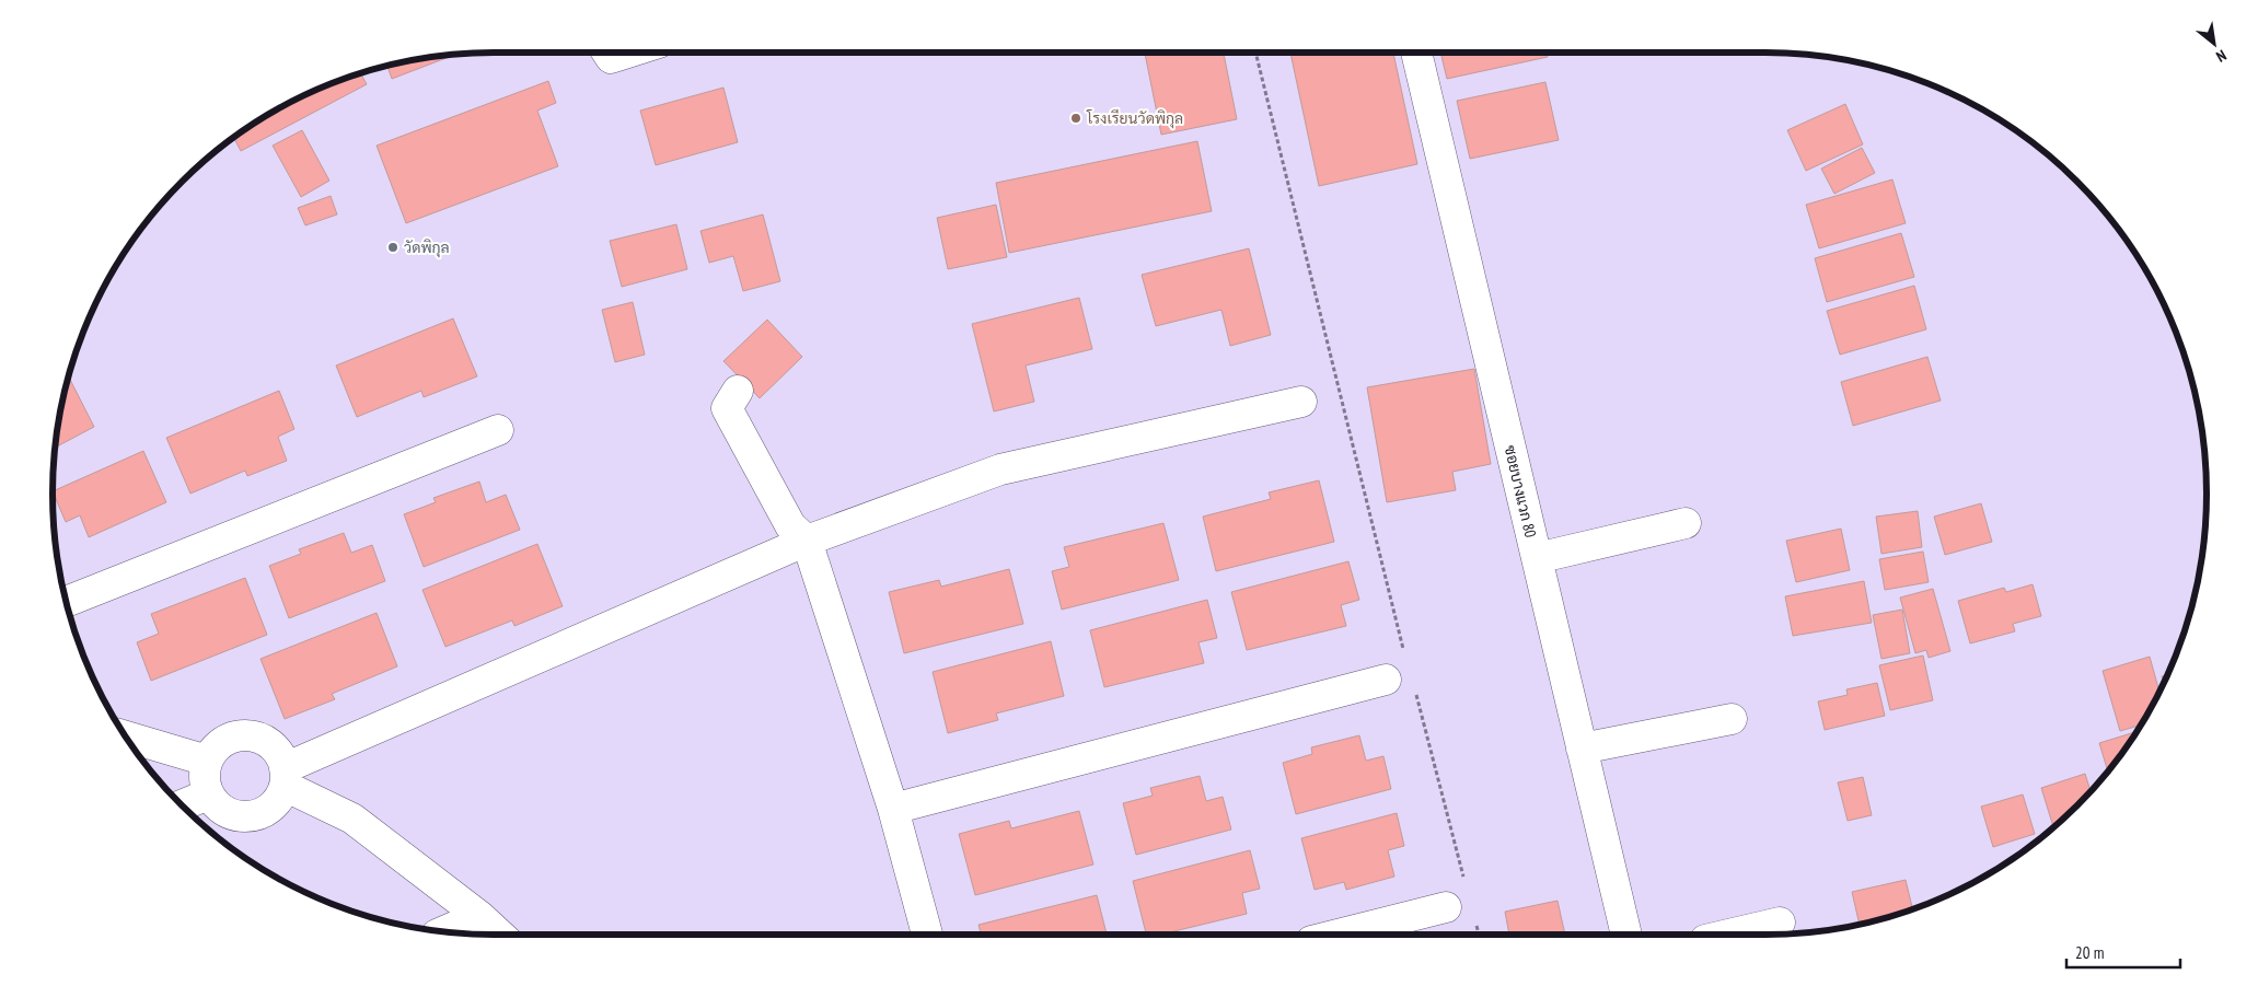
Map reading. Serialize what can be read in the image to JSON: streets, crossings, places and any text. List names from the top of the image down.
{
  "streets": {
    "street": ["ซอยบางแวก 80"]
  },
  "places": ["โรงเรียนวัดพิกุล", "วัดพิกุล"],
  "scale_bar": "20 m",
  "north": "bottom right"
}
